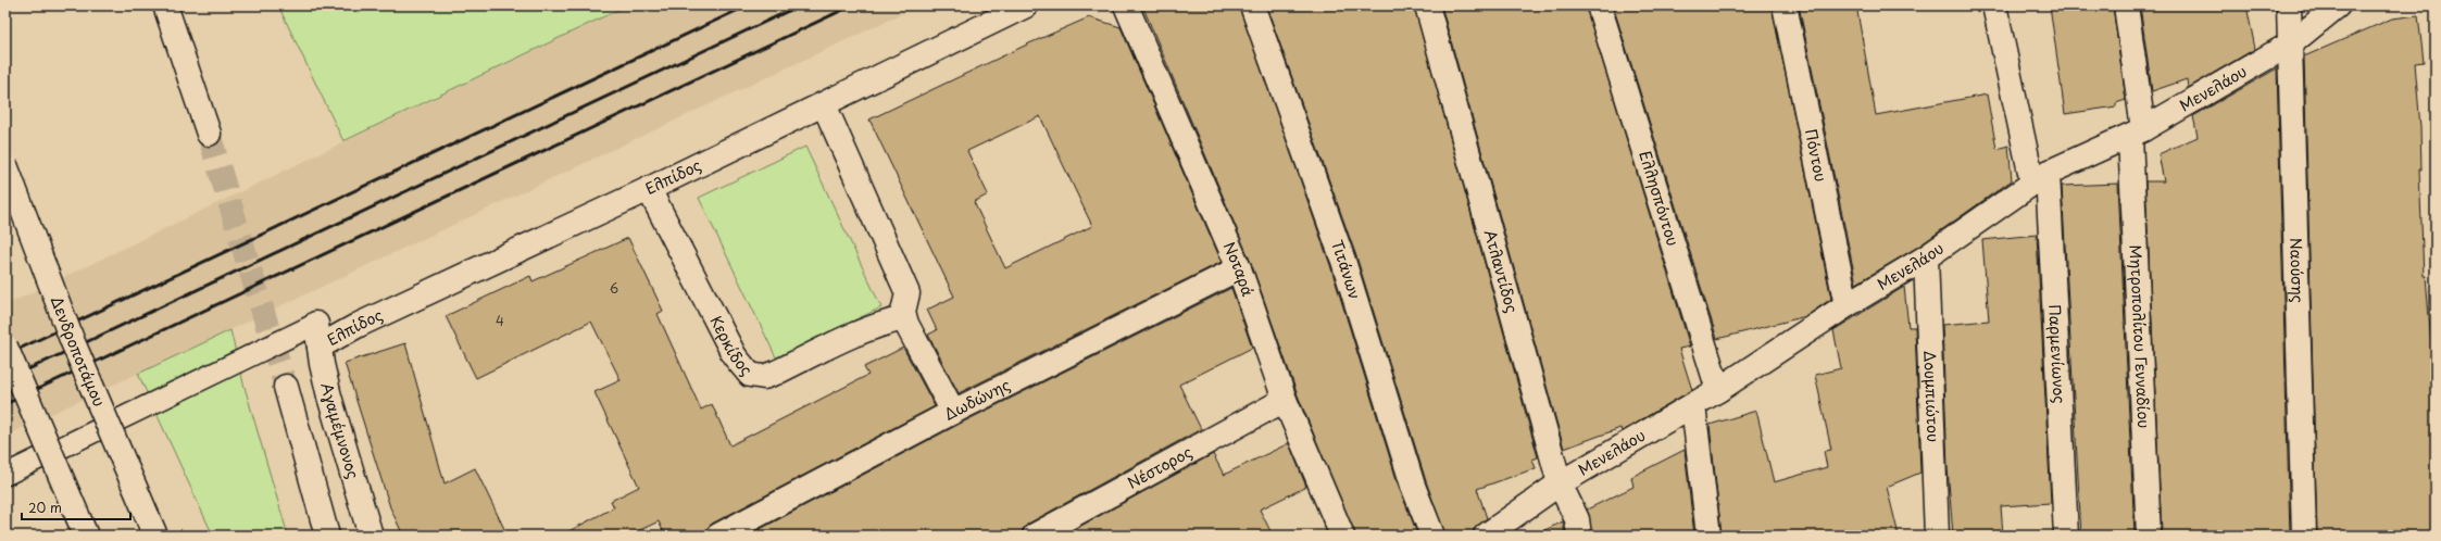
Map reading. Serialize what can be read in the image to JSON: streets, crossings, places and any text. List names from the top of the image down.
{
  "streets": {
    "street": [
      "Μενελάου",
      "Πόντου",
      "Ελπίδος",
      "Ελλησπόντου",
      "Νοταρά",
      "Τιτάνων",
      "Ναούσης",
      "Ατλαντίδος",
      "Μητροπολίτου Γενναδίου",
      "Κερκίδος",
      "Δενδροποτάμου",
      "Παρμενίωνος",
      "Δουμπιώτου",
      "Δωδώνης",
      "Αγαμέμνονος",
      "Νέστορος"
    ]
  },
  "crossings": [
    ["Μενελάου", "Πόντου"],
    ["Μενελάου", "Ελλησπόντου"],
    ["Μενελάου", "Ναούσης"],
    ["Μενελάου", "Ατλαντίδος"],
    ["Μενελάου", "Μητροπολίτου Γενναδίου"],
    ["Μενελάου", "Παρμενίωνος"],
    ["Μενελάου", "Δουμπιώτου"],
    ["Ελπίδος", "Κερκίδος"],
    ["Ελπίδος", "Αγαμέμνονος"],
    ["Νοταρά", "Δωδώνης"],
    ["Νοταρά", "Νέστορος"]
  ],
  "house_numbers": ["6", "4"],
  "scale_bar": "20 m"
}
